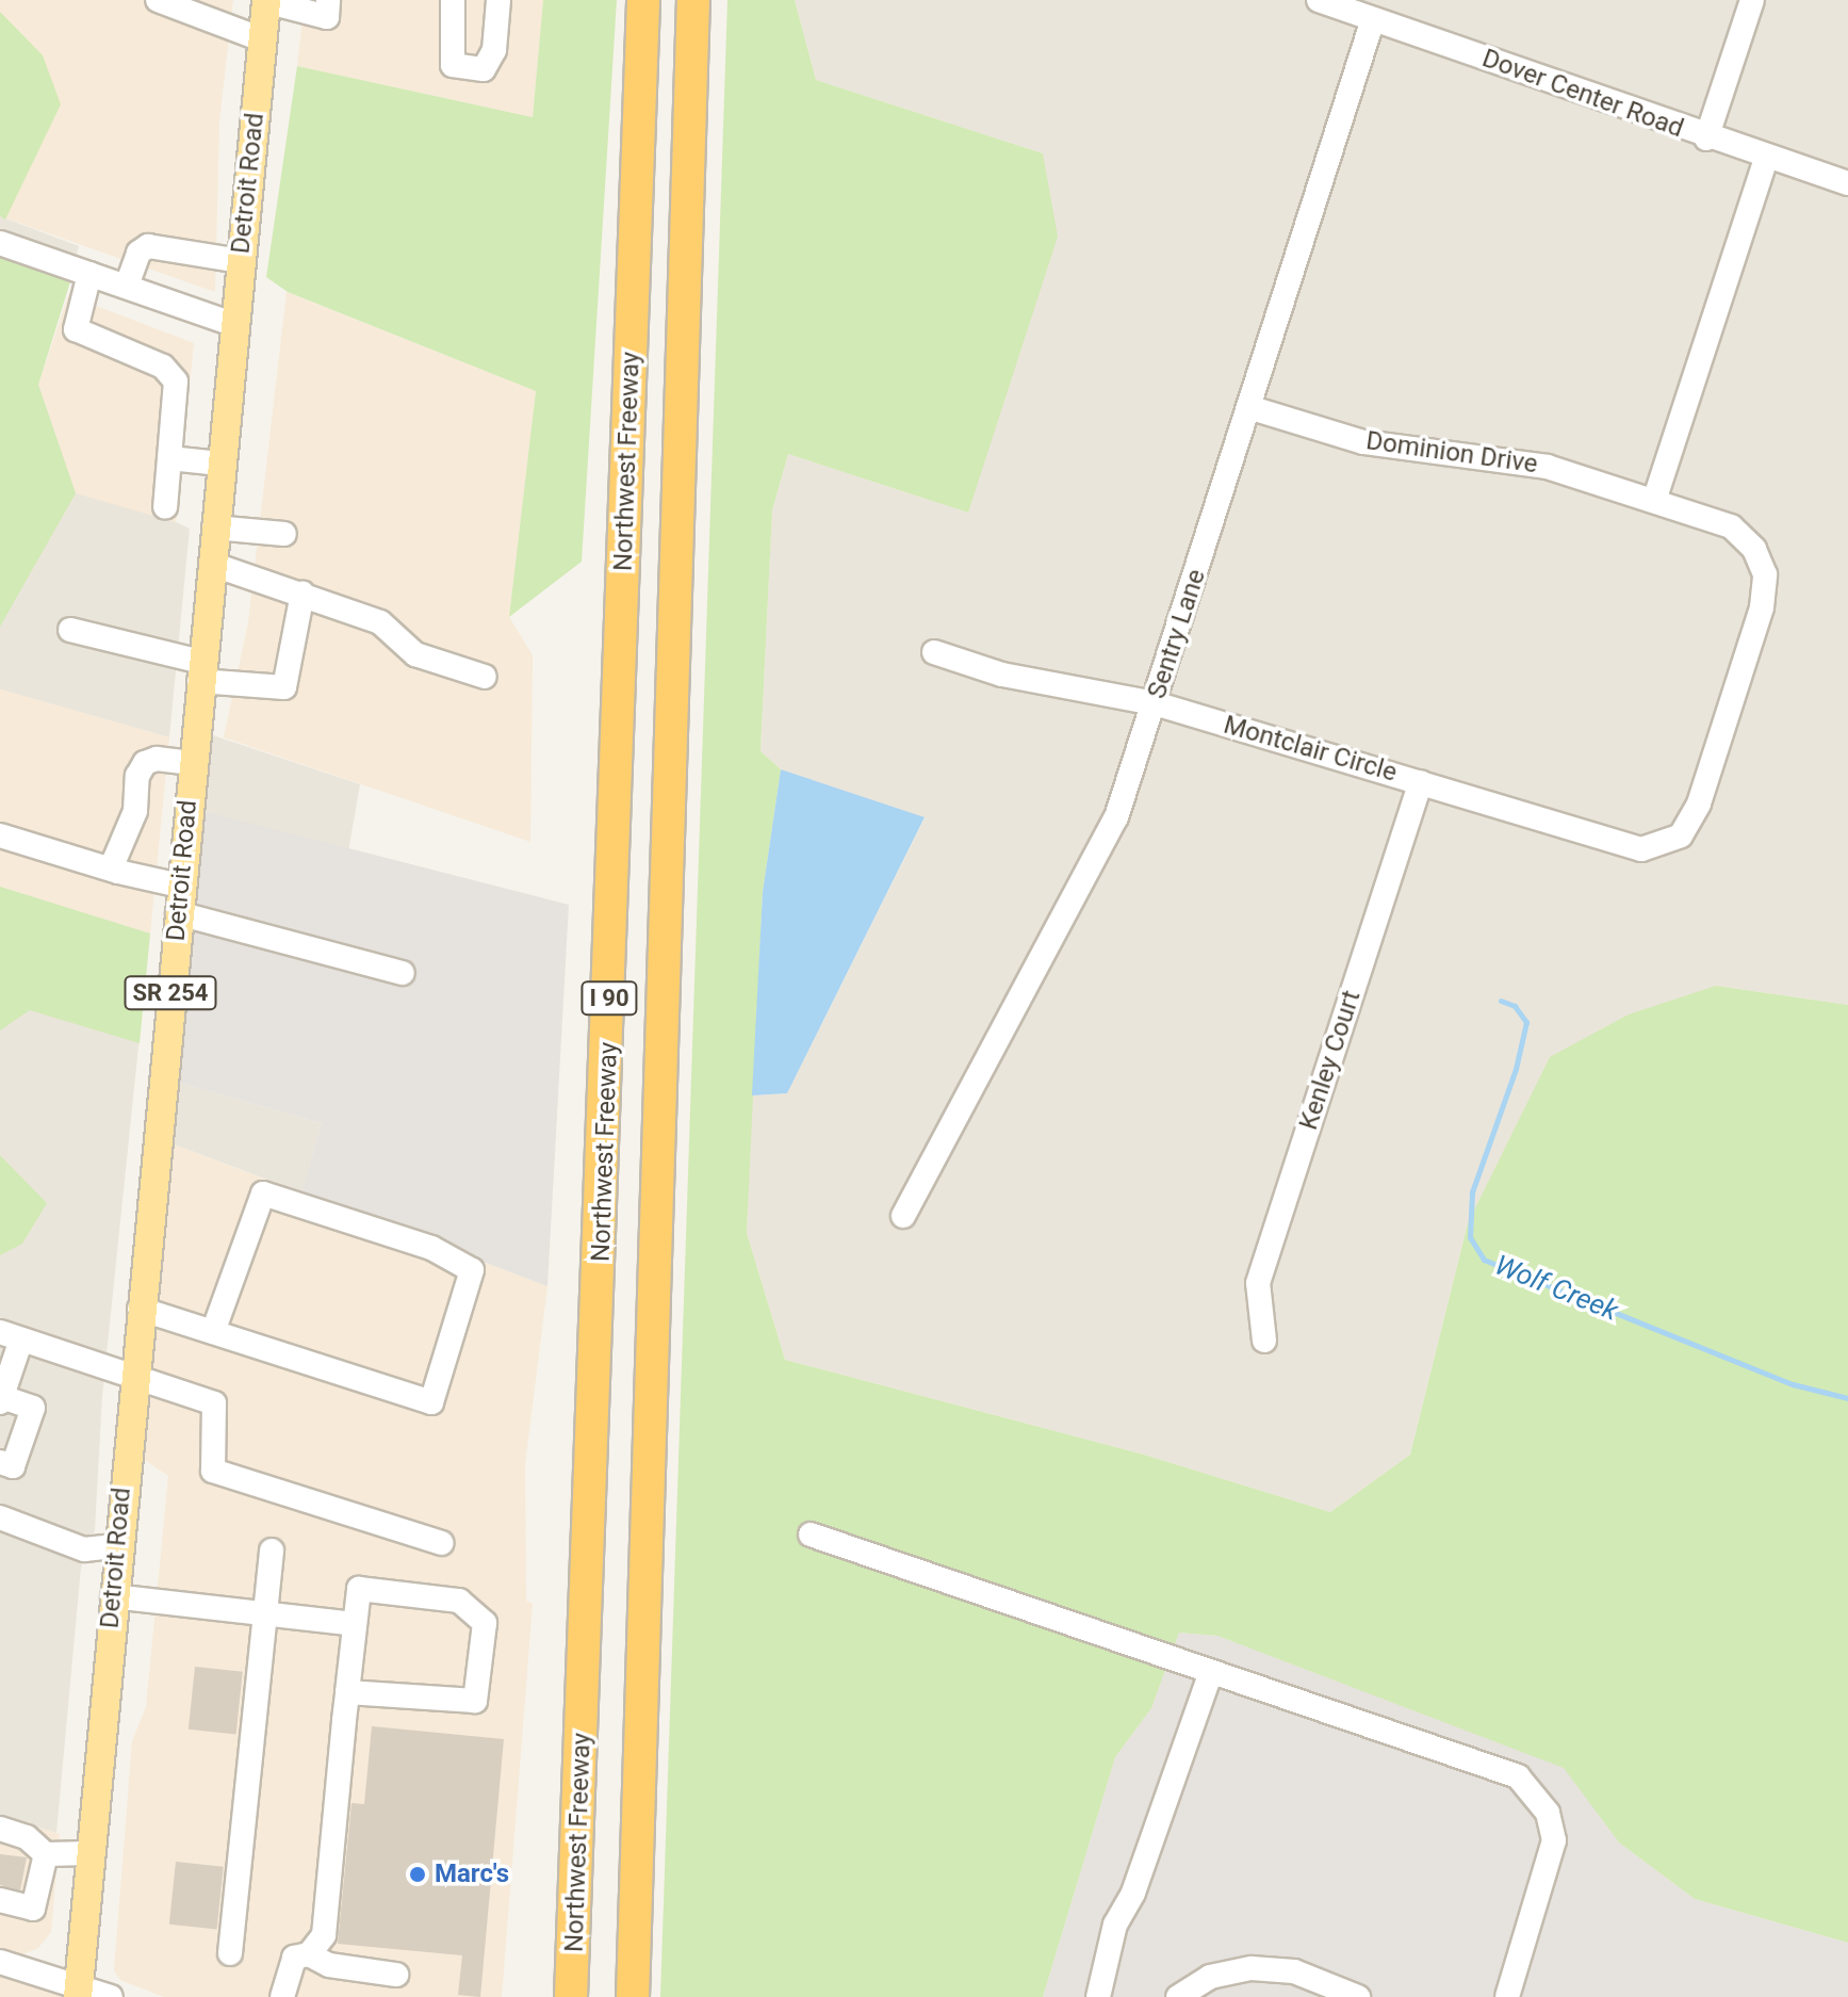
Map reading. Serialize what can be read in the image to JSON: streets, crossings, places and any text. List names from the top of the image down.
{
  "streets": {
    "highway": ["Northwest Freeway", "I 90"],
    "main road": ["Detroit Road", "SR 254"],
    "street": [
      "Dover Center Road",
      "Dominion Drive",
      "Sentry Lane",
      "Montclair Circle",
      "Kenley Court"
    ]
  },
  "crossings": [
    ["Dover Center Road", "Sentry Lane"],
    ["Dominion Drive", "Sentry Lane"],
    ["Dominion Drive", "Montclair Circle"],
    ["Sentry Lane", "Montclair Circle"],
    ["Montclair Circle", "Kenley Court"]
  ],
  "water": ["Wolf Creek"],
  "places": ["Marc's"]
}
